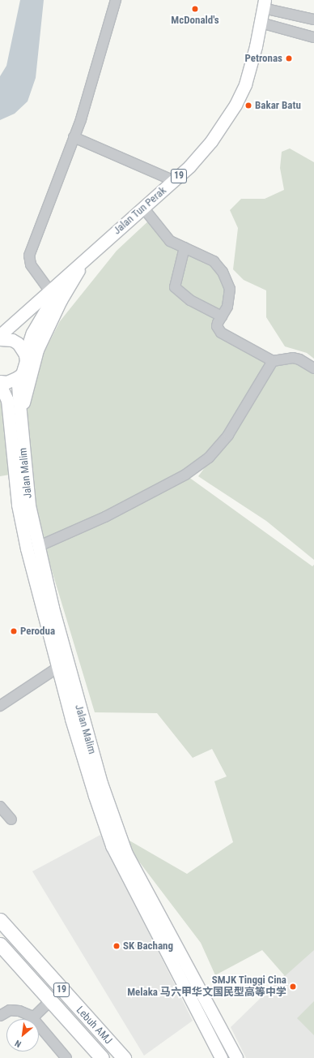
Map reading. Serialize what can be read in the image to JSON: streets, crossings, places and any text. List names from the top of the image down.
{
  "streets": {
    "highway": ["19", "Lebuh AMJ"],
    "main road": ["Jalan Tun Perak", "Jalan Malim"]
  },
  "crossings": [
    ["19", "Jalan Tun Perak"],
    ["19", "Jalan Malim"]
  ],
  "places": [
    "McDonald's",
    "Petronas",
    "Bakar Batu",
    "Perodua",
    "SK Bachang",
    "SMJK Tinggi Cina Melaka 马六甲华文国民型高等中学"
  ],
  "north": "bottom left"
}
